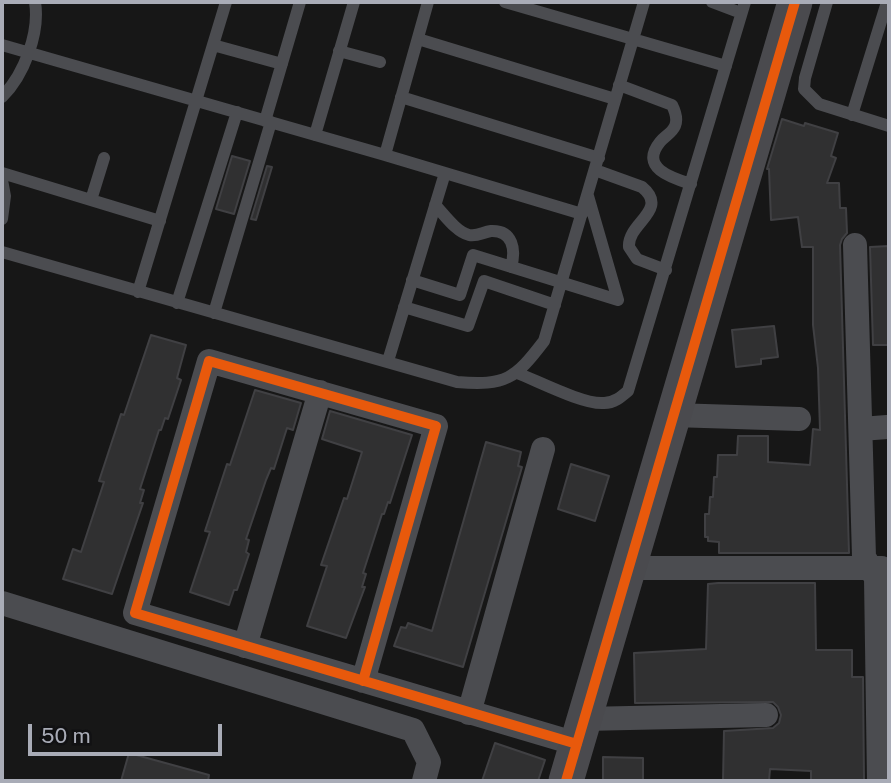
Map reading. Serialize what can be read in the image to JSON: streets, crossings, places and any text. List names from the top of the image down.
{
  "scale_bar": "50 m"
}
